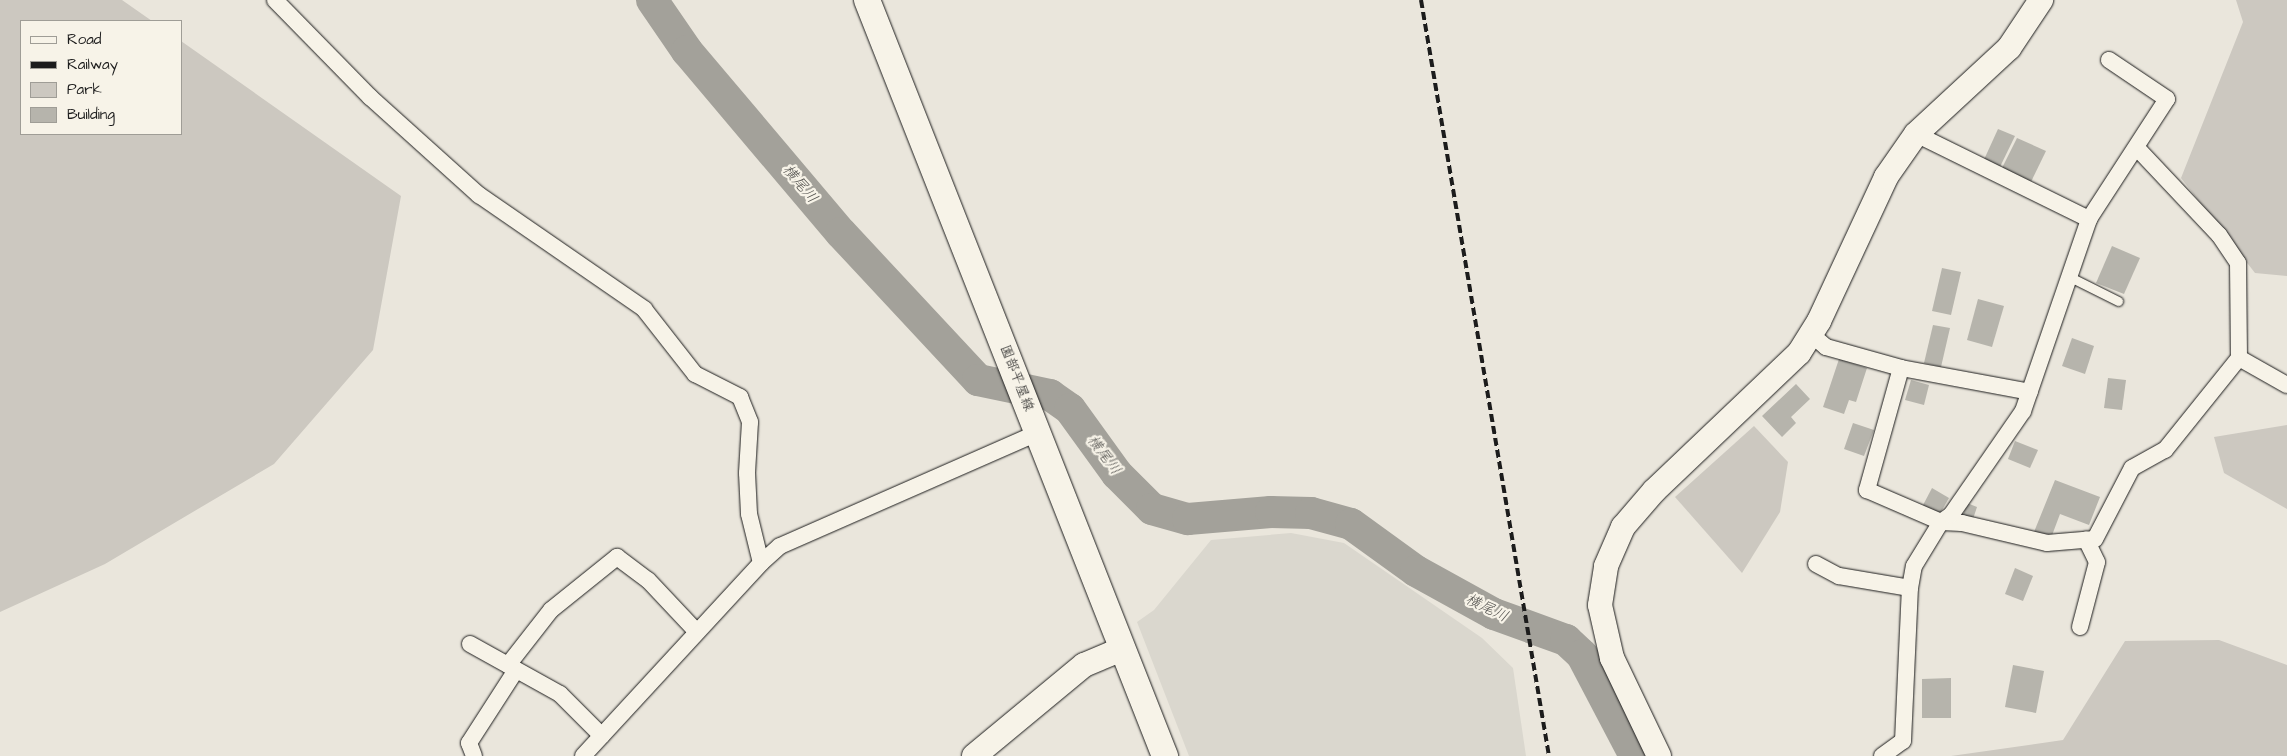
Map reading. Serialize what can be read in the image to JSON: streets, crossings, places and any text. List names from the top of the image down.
{
  "streets": {
    "main road": ["園部平屋線"]
  },
  "water": ["横尾川"],
  "legend": [
    "Road",
    "Railway",
    "Park",
    "Building"
  ]
}
